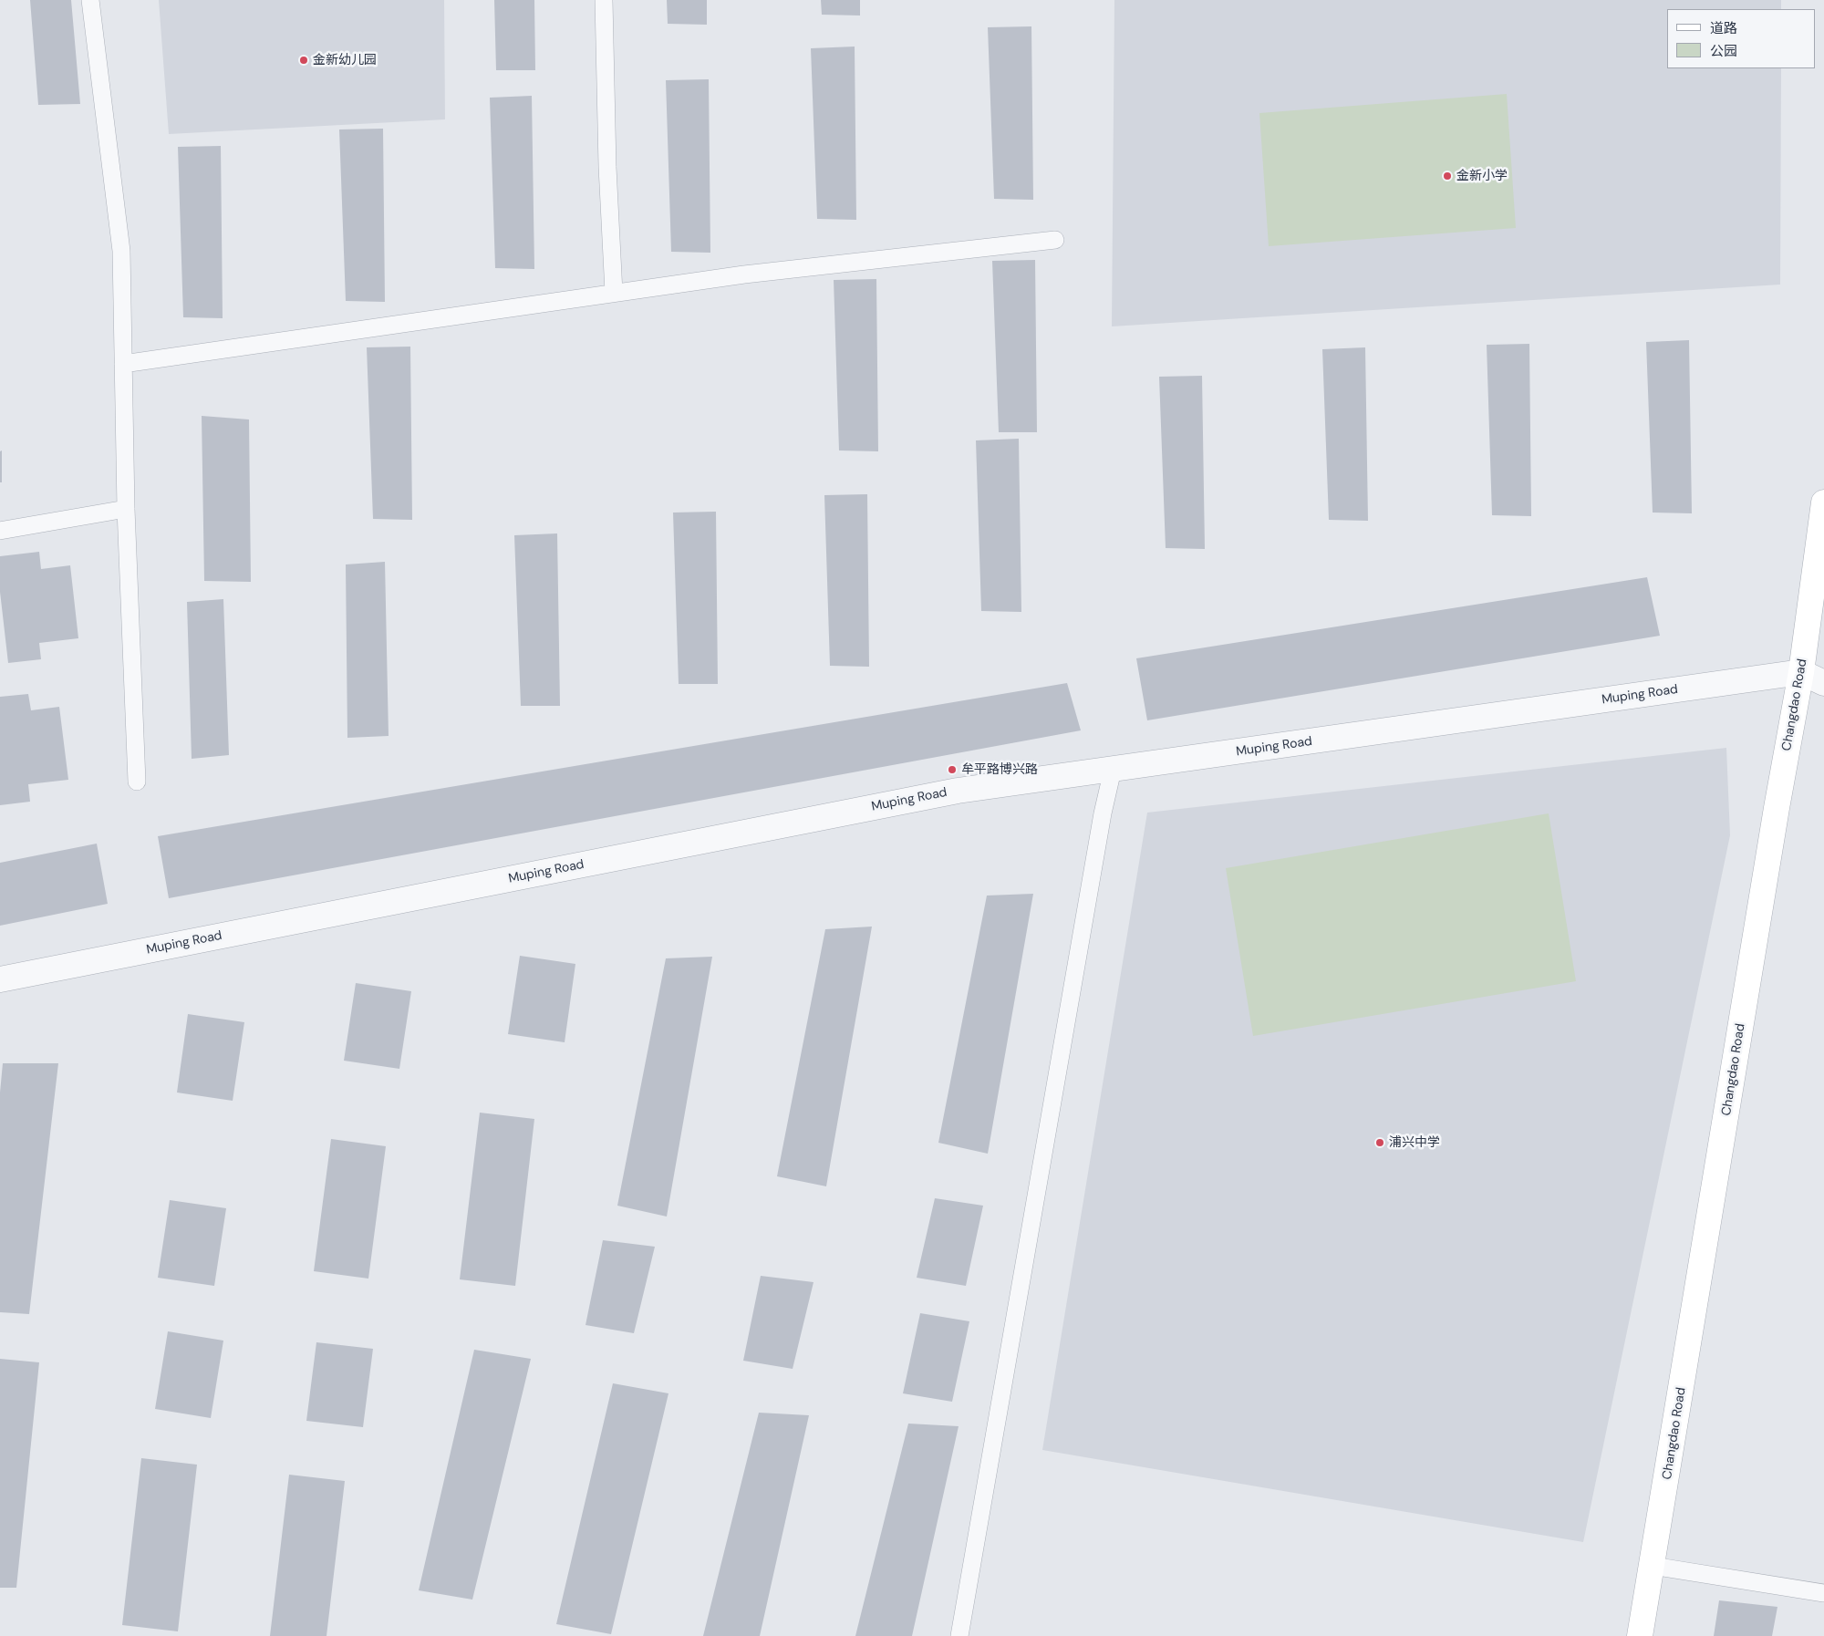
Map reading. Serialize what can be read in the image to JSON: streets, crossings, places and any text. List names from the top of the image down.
{
  "streets": {
    "street": ["Muping Road", "Changdao Road"]
  },
  "crossings": [
    ["Muping Road", "Changdao Road"]
  ],
  "places": [
    "金新幼儿园",
    "金新小学",
    "牟平路博兴路",
    "浦兴中学"
  ],
  "legend": ["道路", "公园"]
}
